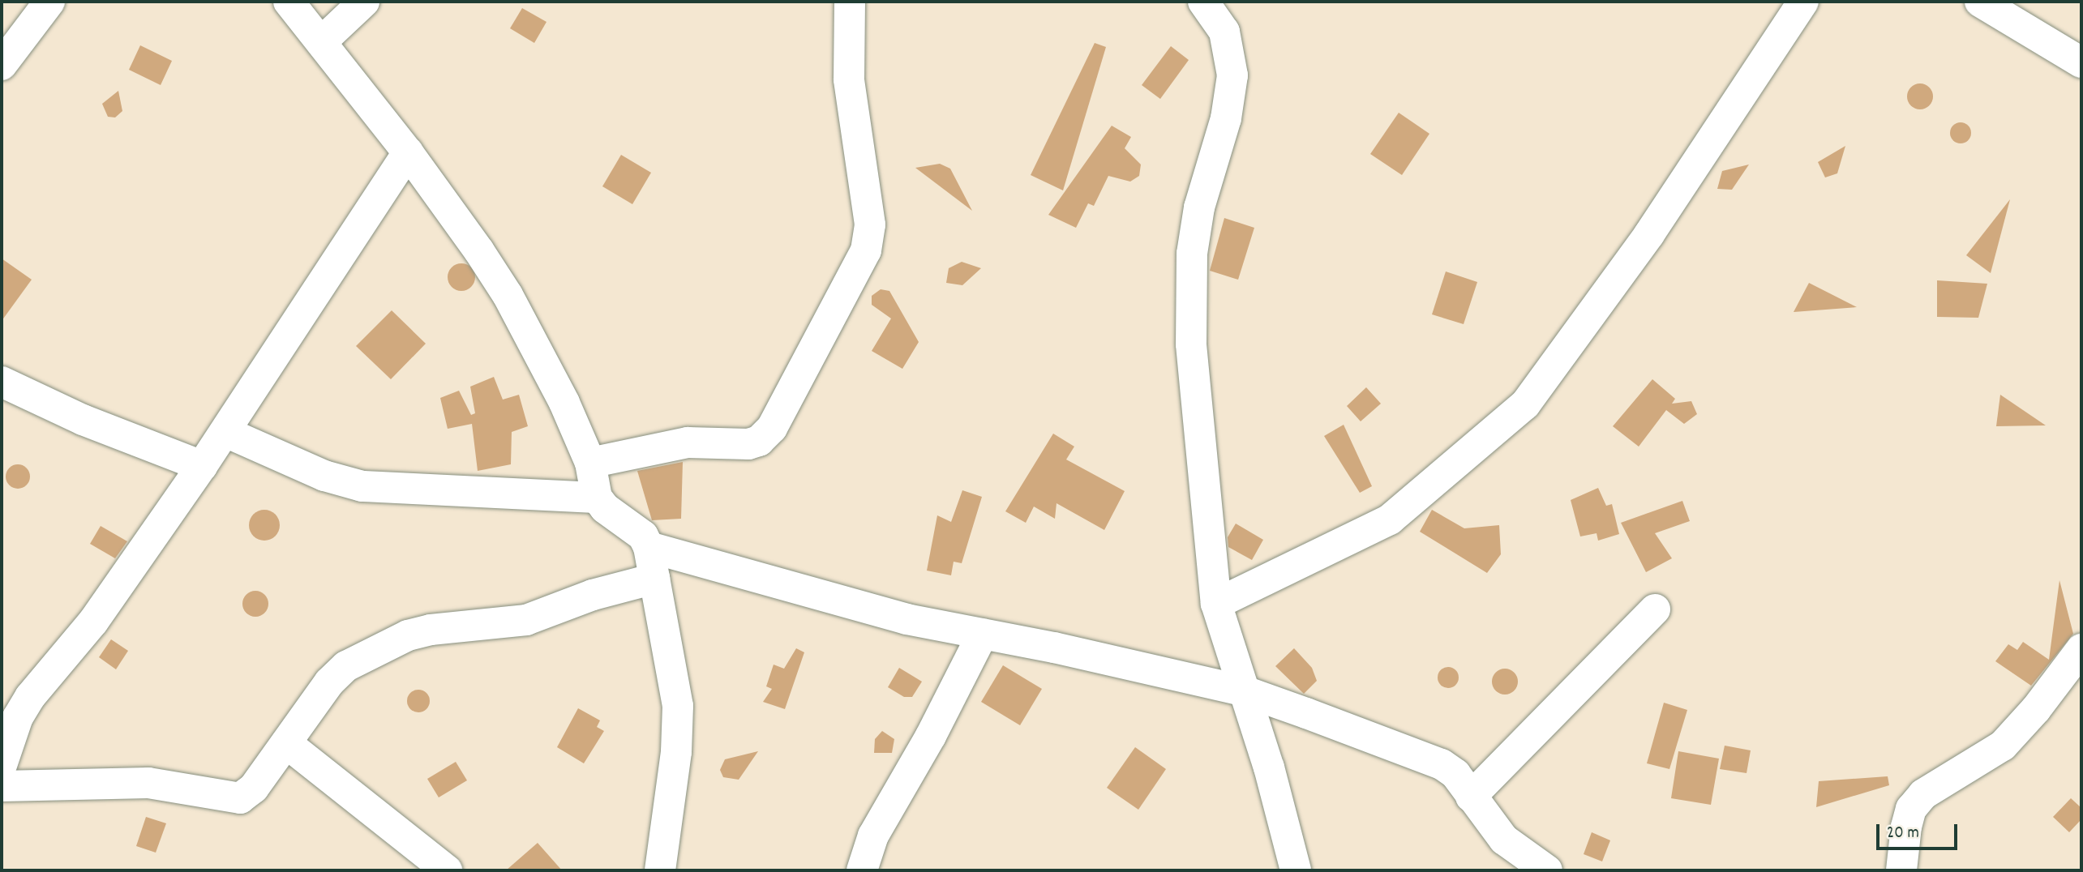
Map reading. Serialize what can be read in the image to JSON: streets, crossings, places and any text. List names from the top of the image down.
{
  "scale_bar": "20 m"
}
